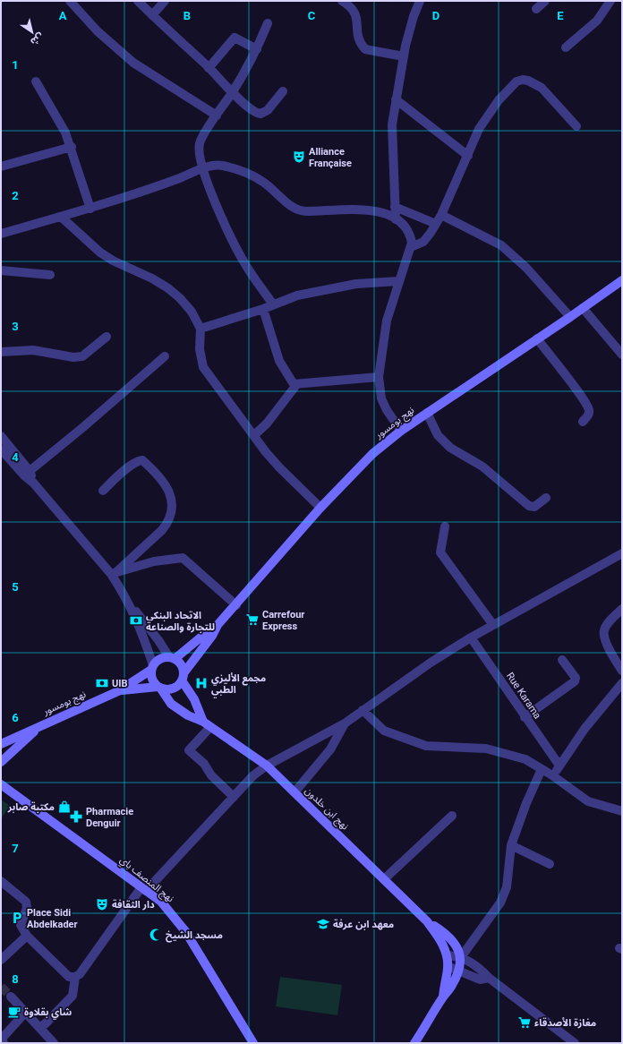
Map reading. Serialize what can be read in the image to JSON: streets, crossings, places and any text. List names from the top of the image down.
{
  "streets": {
    "main road": ["نهج بومسور", "نهج ابن خلدون", "نهج المنصف باي"],
    "street": ["Rue Karama"]
  },
  "crossings": [
    ["نهج بومسور", "نهج ابن خلدون"]
  ],
  "places": {
    "theatre": ["Alliance Française", "دار الثقافة"],
    "supermarket": ["Carrefour Express", "مغازة الأصدقاء"],
    "bank": ["الاتحاد البنكي للتجارة والصناعة", "UIB"],
    "hospital": ["مجمع الأليزي الطبي"],
    "shop": ["مكتبة صابر"],
    "pharmacy": ["Pharmacie Denguir"],
    "parking": ["Place Sidi Abdelkader"],
    "school or university": ["معهد ابن عرفة"],
    "mosque": ["مسجد الشيخ"],
    "cafe": ["شاي بقلاوة"]
  },
  "north": "bottom right",
  "grid": {
    "columns": [
      "A",
      "B",
      "C",
      "D",
      "E"
    ],
    "rows": [
      "1",
      "2",
      "3",
      "4",
      "5",
      "6",
      "7",
      "8"
    ]
  }
}
